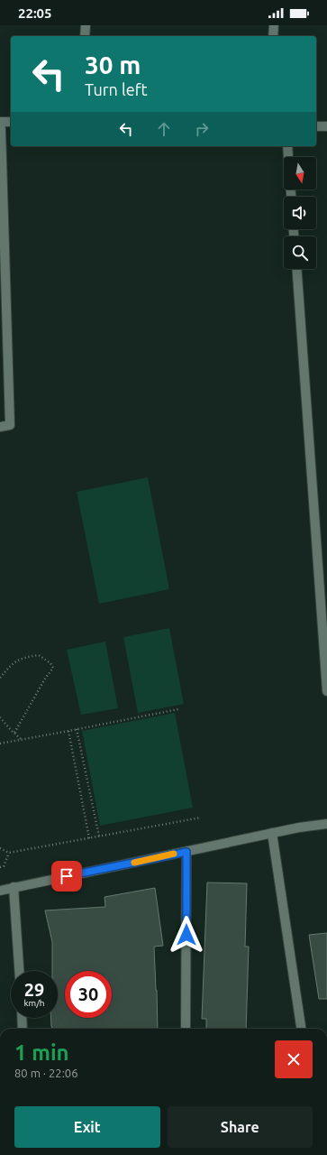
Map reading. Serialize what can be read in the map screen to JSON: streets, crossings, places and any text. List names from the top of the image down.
{
  "north": "bottom",
  "page": {
    "status": "22:05",
    "turn": ["30 m", "Turn left"],
    "speed": "29 km/h",
    "limit": "30",
    "heading": ["1 min", "80 m · 22:06"],
    "buttons": ["Exit", "Share"]
  }
}
